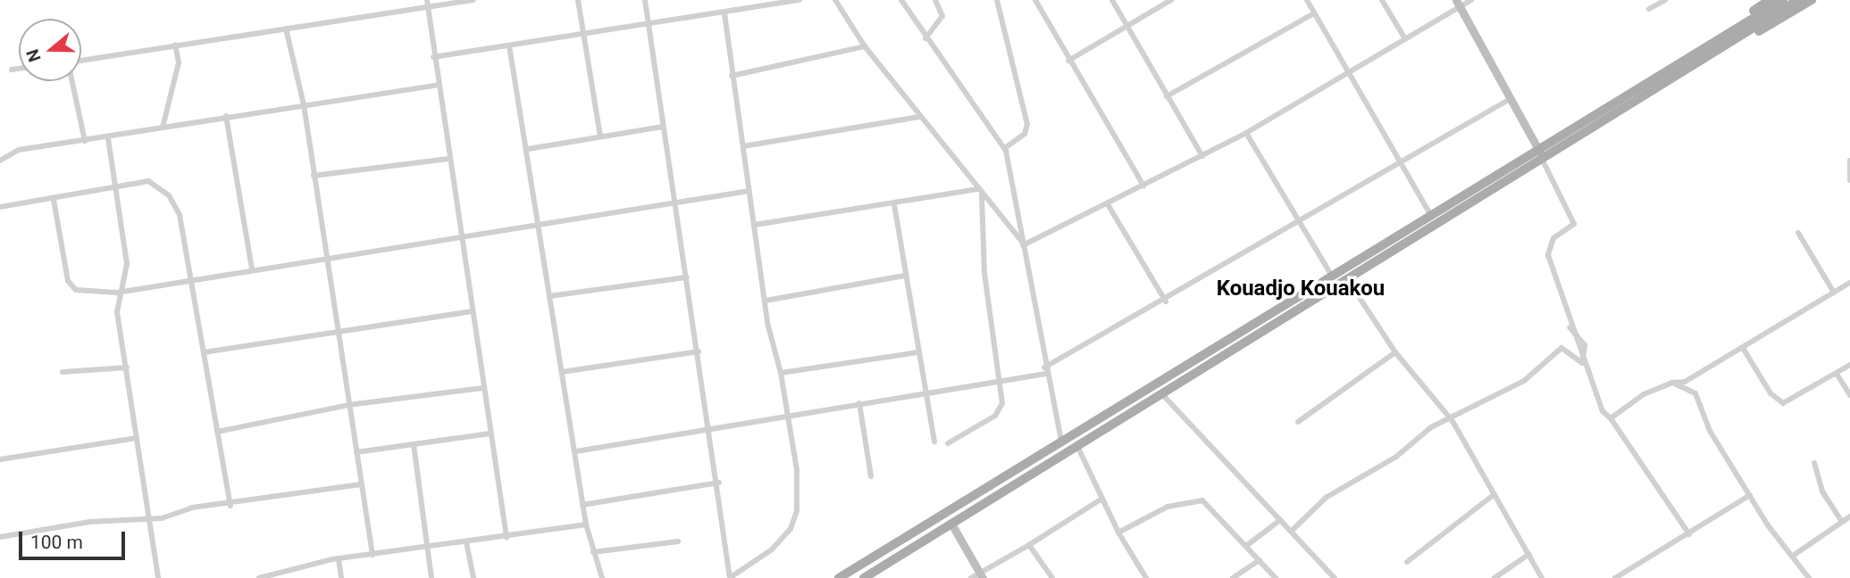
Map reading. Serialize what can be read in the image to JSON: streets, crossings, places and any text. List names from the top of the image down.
{
  "districts": ["Kouadjo Kouakou"],
  "scale_bar": "100 m",
  "north": "left"
}
